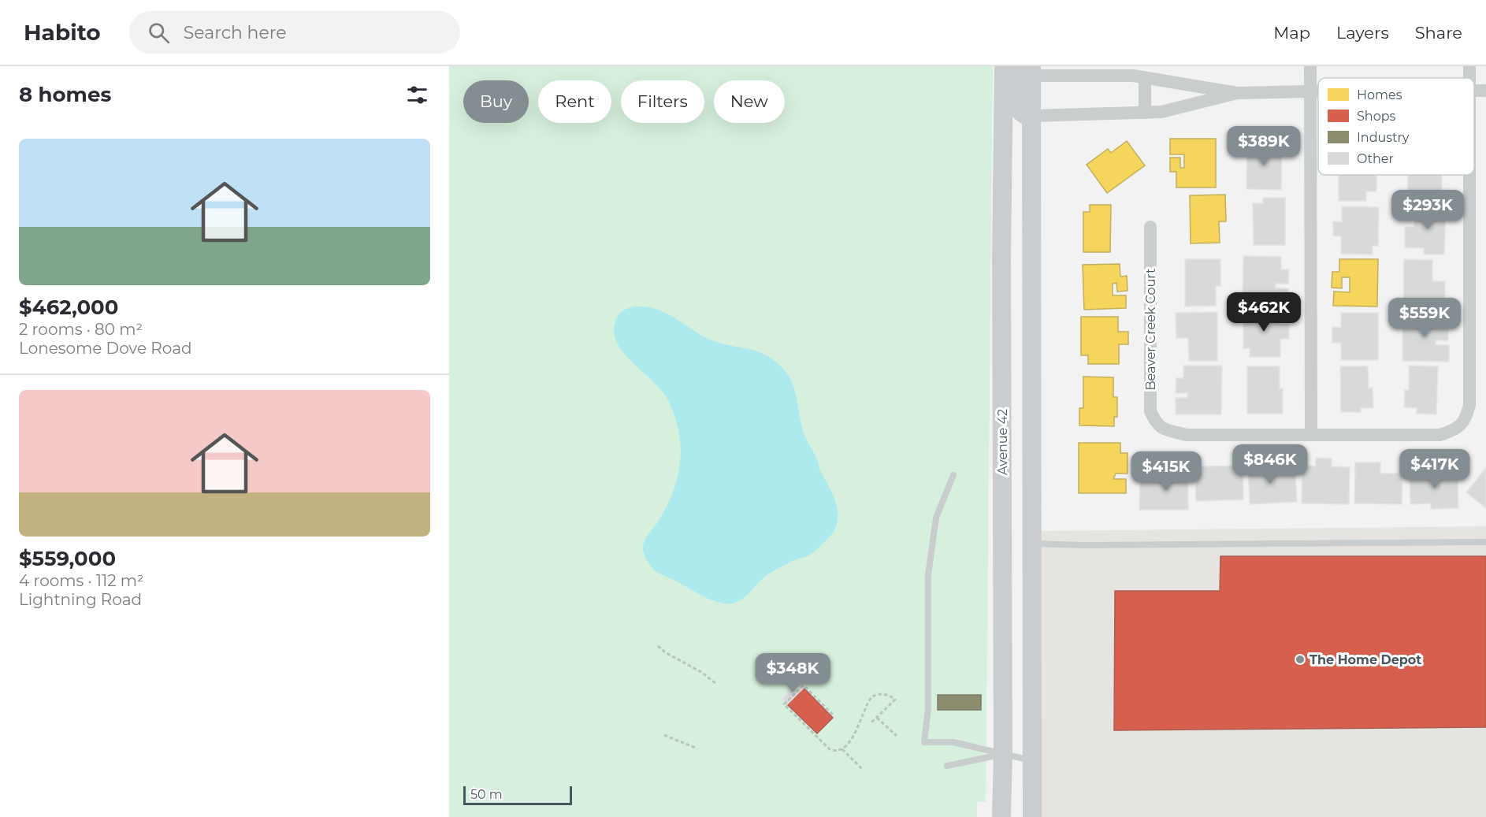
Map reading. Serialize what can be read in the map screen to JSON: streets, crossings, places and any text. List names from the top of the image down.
{
  "streets": {
    "street": ["Beaver Creek Court", "Avenue 42"]
  },
  "places": ["The Home Depot"],
  "legend": [
    "Homes",
    "Shops",
    "Industry",
    "Other"
  ],
  "scale_bar": "50 m",
  "page": {
    "header": "Habito",
    "search": "Search here",
    "nav": ["Map", "Layers", "Share"],
    "heading": "8 homes",
    "chip": [
      "Buy",
      "Rent",
      "Filters",
      "New"
    ],
    "list": [
      {
        "name": "$462,000",
        "note": "2 rooms · 80 m² · Lonesome Dove Road"
      },
      {
        "name": "$559,000",
        "note": "4 rooms · 112 m² · Lightning Road"
      }
    ],
    "price": [
      "$389K",
      "$293K",
      "$462K",
      "$559K",
      "$846K",
      "$417K",
      "$415K",
      "$348K"
    ],
    "scale": "50 m"
  }
}
